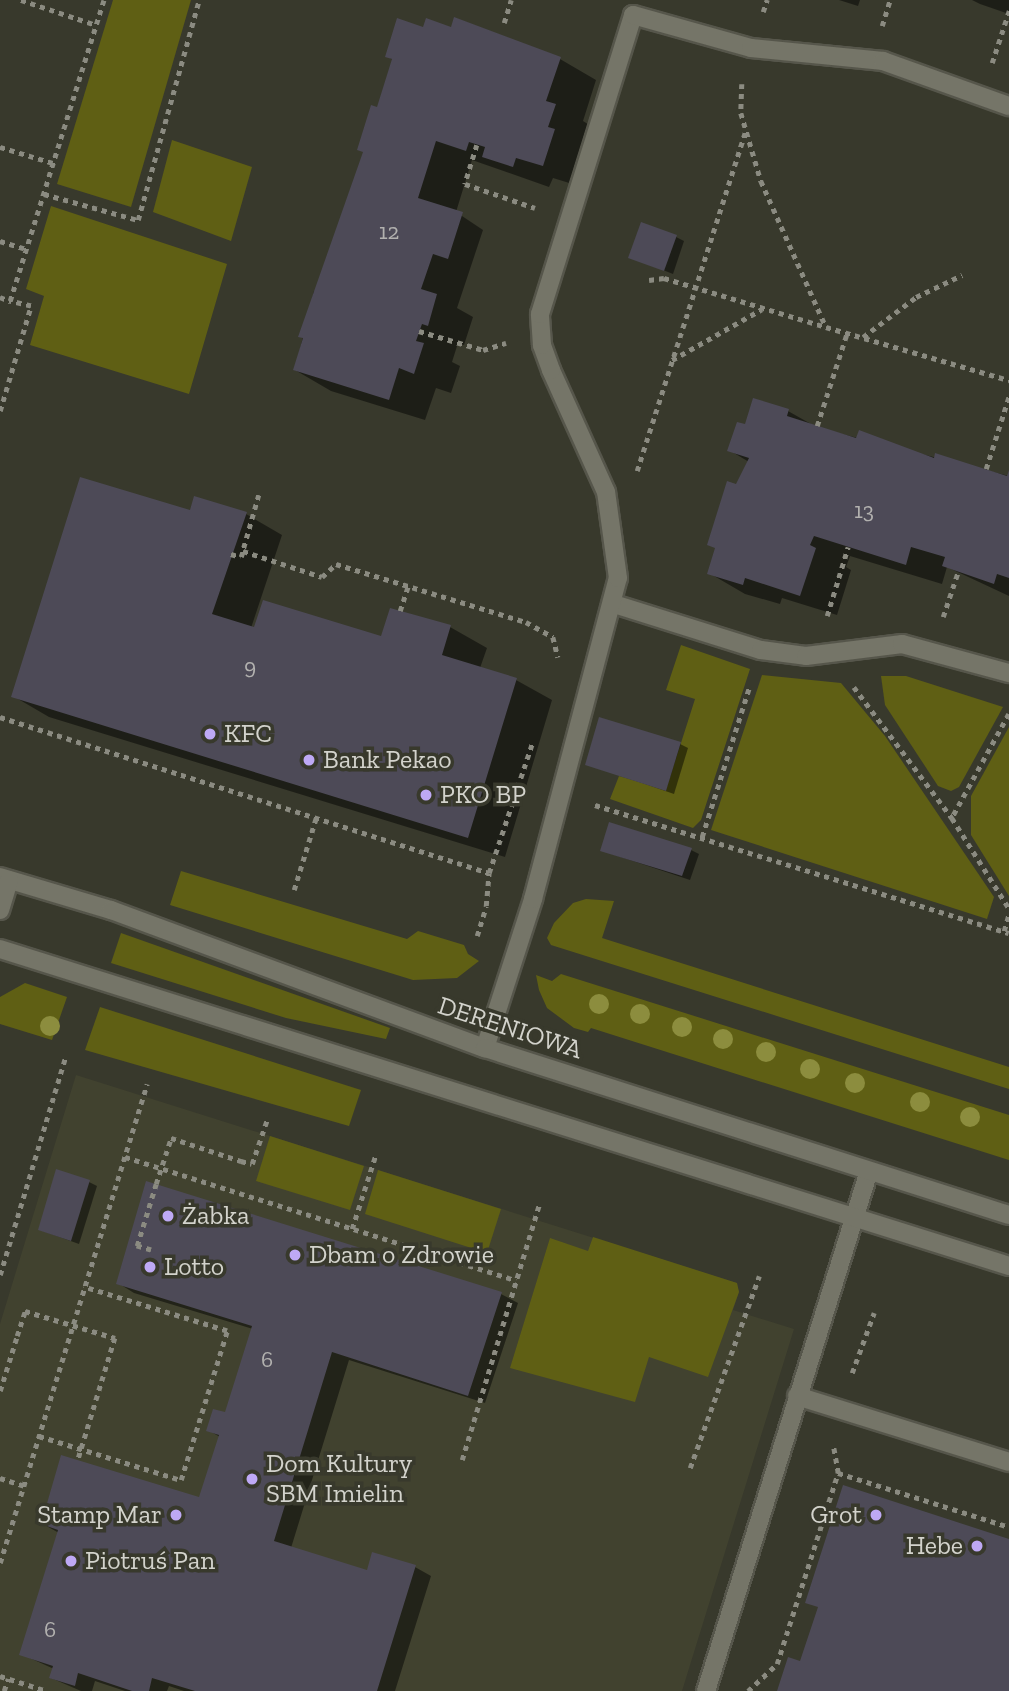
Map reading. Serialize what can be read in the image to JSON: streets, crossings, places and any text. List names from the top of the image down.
{
  "streets": {
    "street": ["DERENIOWA"]
  },
  "places": [
    "KFC",
    "Bank Pekao",
    "PKO BP",
    "Żabka",
    "Dbam o Zdrowie",
    "Lotto",
    "Dom Kultury SBM Imielin",
    "Stamp Mar",
    "Grot",
    "Hebe",
    "Piotruś Pan"
  ],
  "house_numbers": [
    "12",
    "13",
    "9",
    "6",
    "6"
  ]
}
